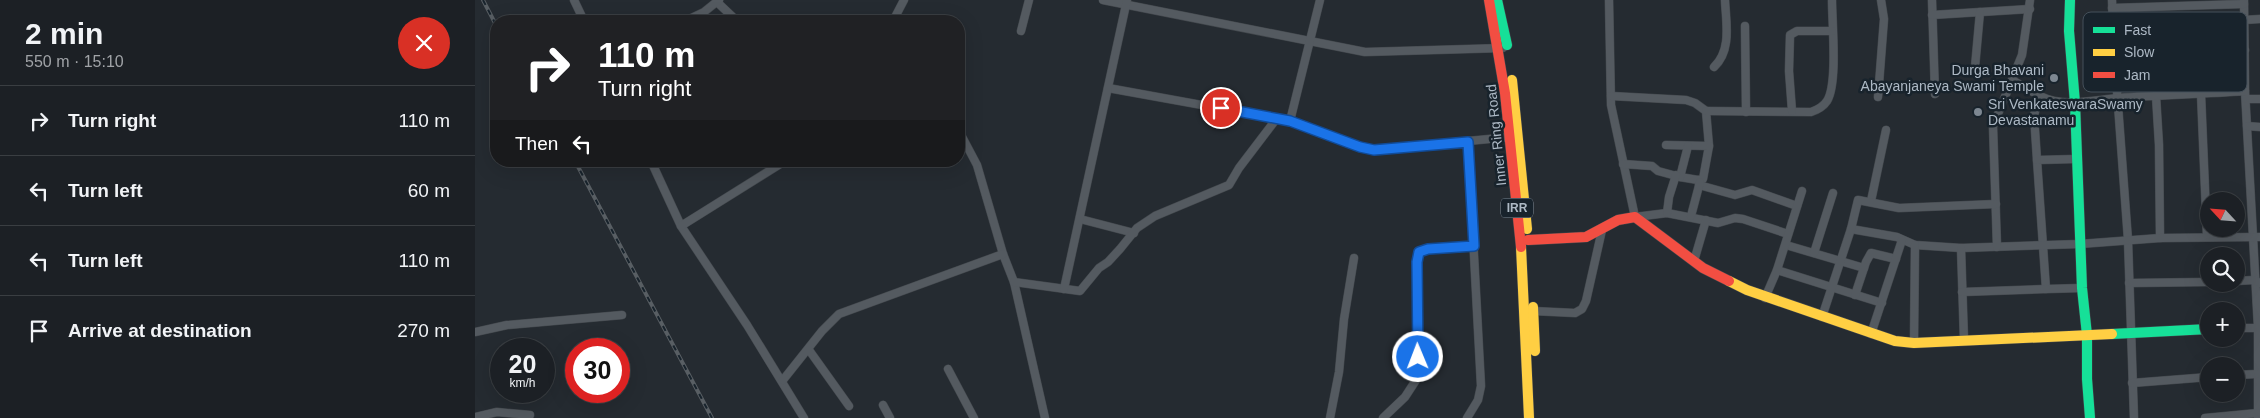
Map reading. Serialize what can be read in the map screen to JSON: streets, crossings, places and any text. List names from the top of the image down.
{
  "streets": {
    "street": ["Inner Ring Road", "IRR"]
  },
  "places": ["Durga Bhavani Abayanjaneya Swami Temple", "Sri VenkateswaraSwamy Devastanamu"],
  "legend": ["Fast", "Slow", "Jam"],
  "north": "top left",
  "page": {
    "heading": ["2 min", "550 m · 15:10"],
    "turn": ["110 m", "Turn right"],
    "list": [
      {
        "name": "Turn right",
        "value": "110 m"
      },
      {
        "name": "Turn left",
        "value": "60 m"
      },
      {
        "name": "Turn left",
        "value": "110 m"
      },
      {
        "name": "Arrive at destination",
        "value": "270 m"
      }
    ],
    "then": "Then",
    "map_buttons": ["+", "−"],
    "speed": "20 km/h",
    "limit": "30"
  }
}
